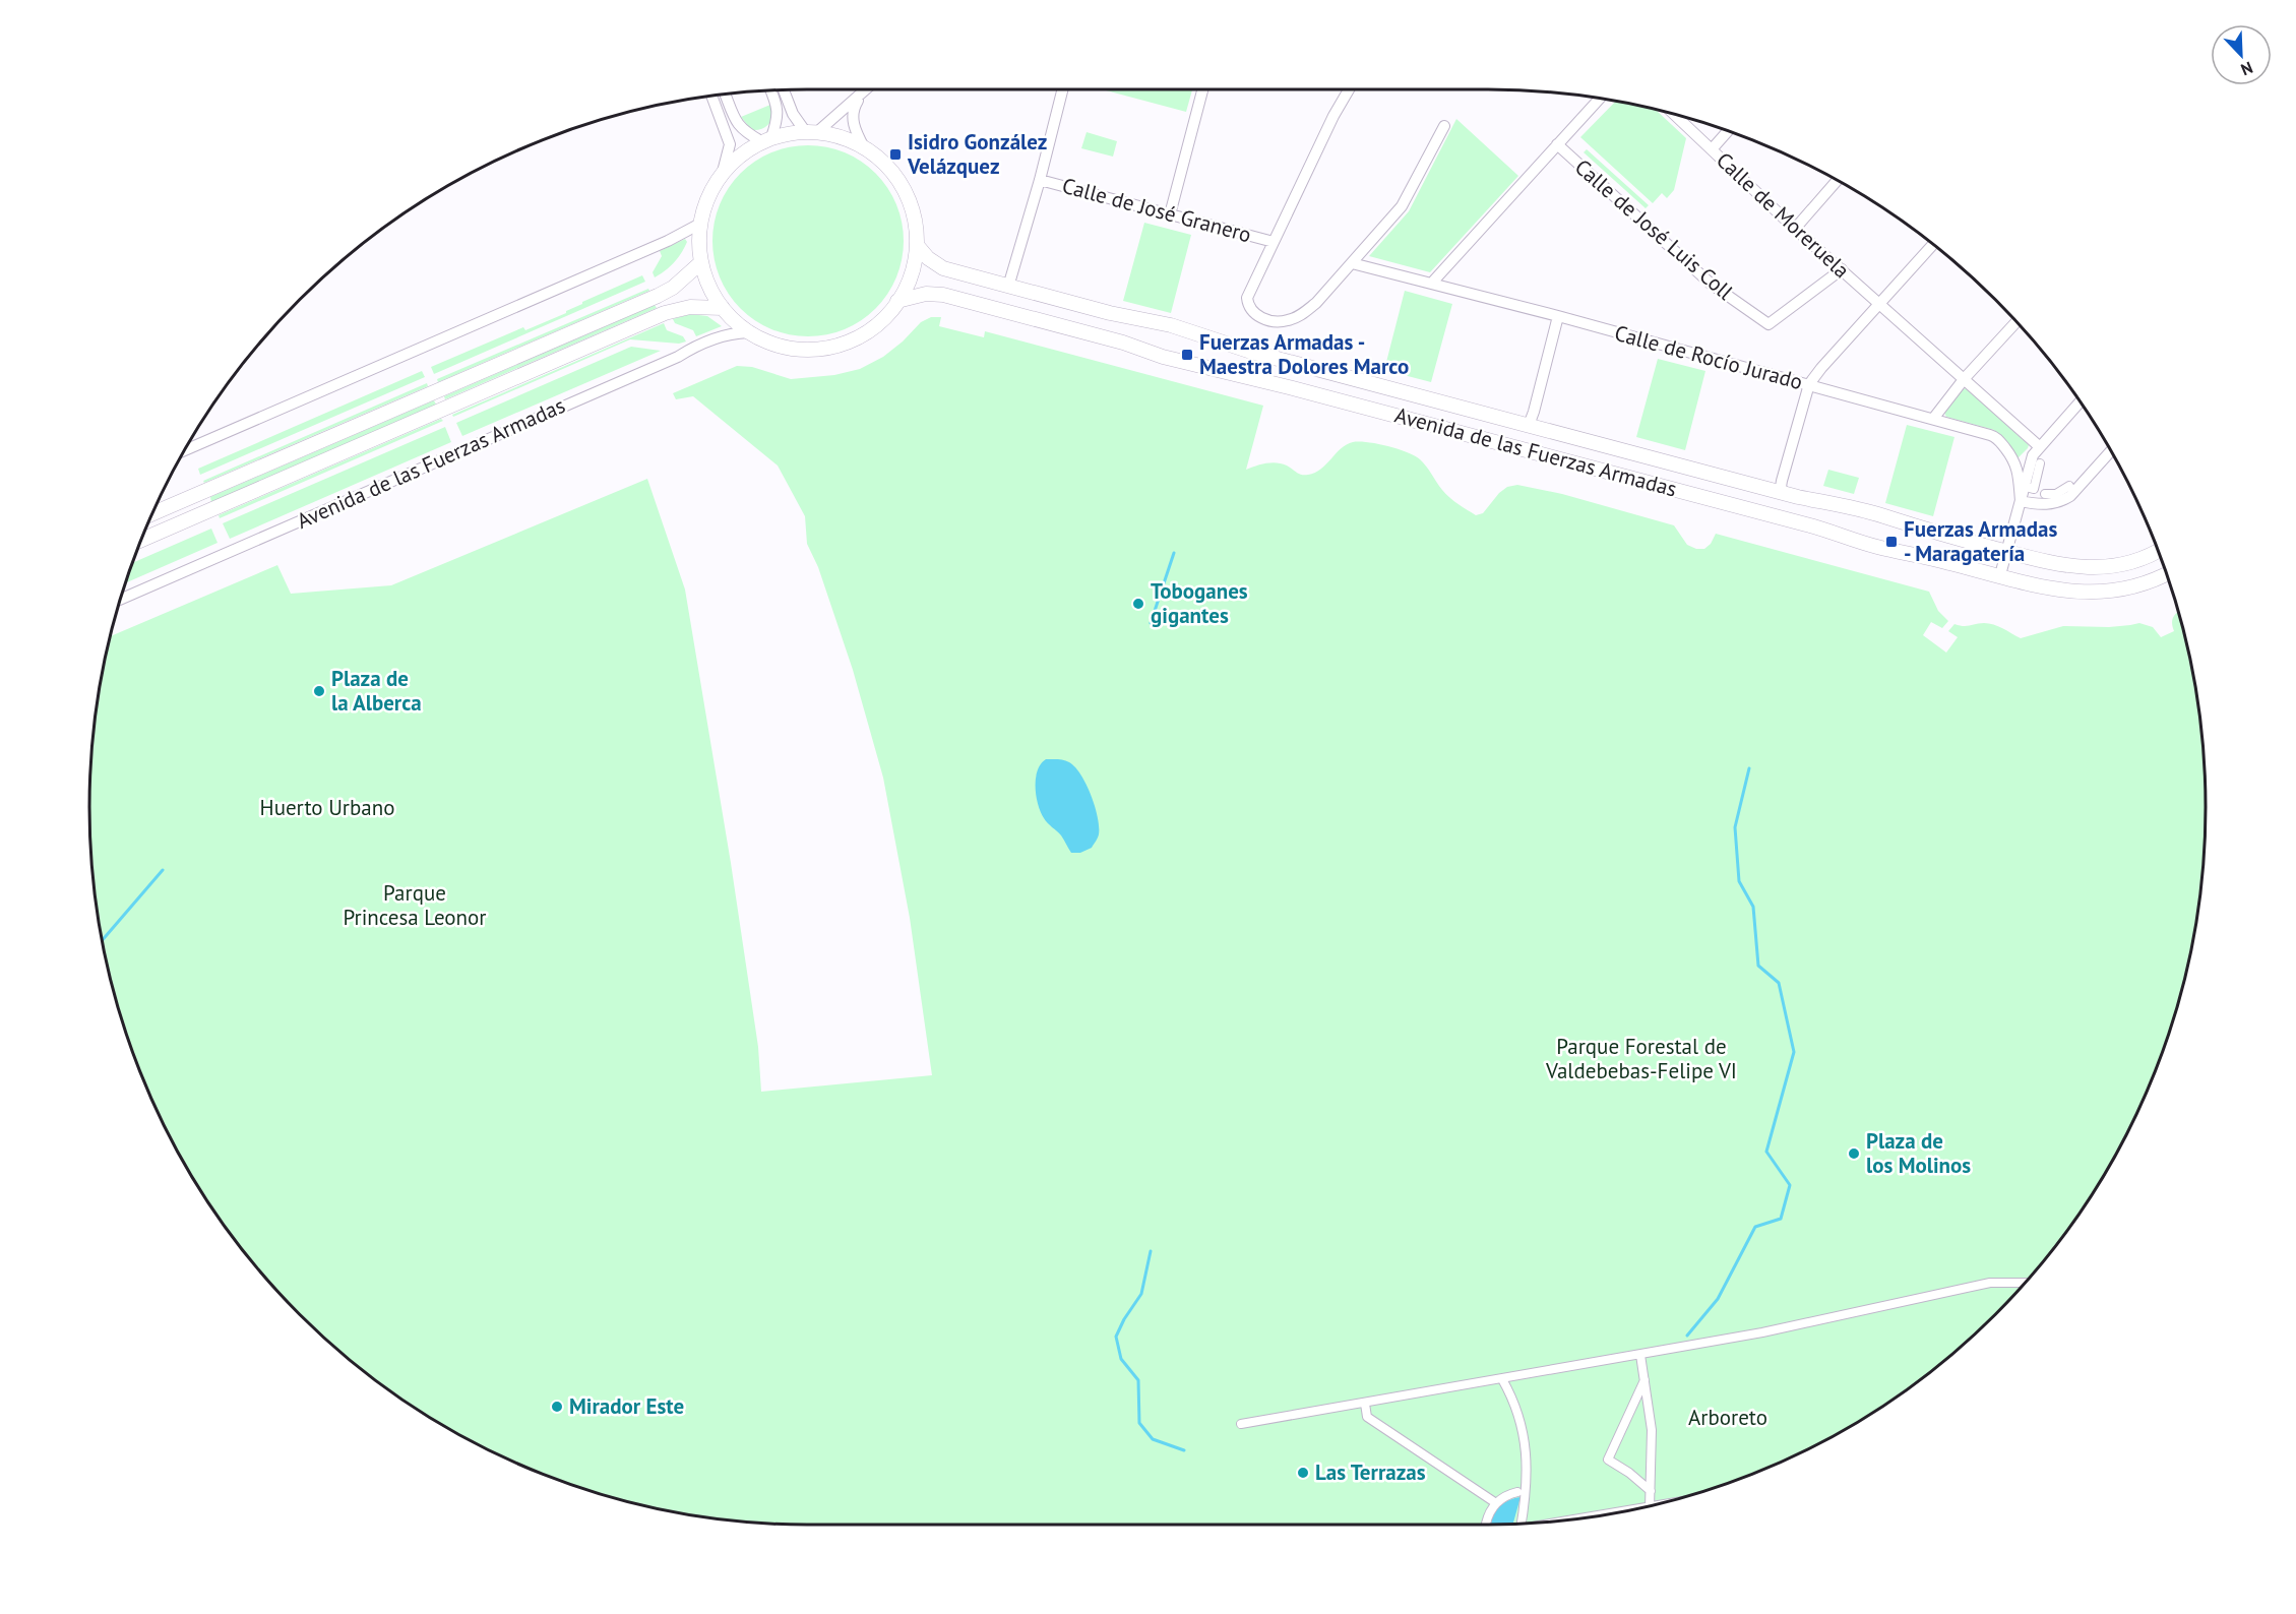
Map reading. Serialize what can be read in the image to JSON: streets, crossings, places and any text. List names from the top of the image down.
{
  "streets": {
    "street": [
      "Calle de José Granero",
      "Calle de Moreruela",
      "Calle de José Luis Coll",
      "Calle de Rocío Jurado",
      "Avenida de las Fuerzas Armadas"
    ]
  },
  "crossings": [
    ["Calle de Moreruela", "Calle de José Luis Coll"]
  ],
  "parks": [
    "Huerto Urbano",
    "Parque Princesa Leonor",
    "Parque Forestal de Valdebebas-Felipe VI",
    "Arboreto"
  ],
  "places": {
    "transit": ["Isidro González Velázquez", "Fuerzas Armadas - Maestra Dolores Marco", "Fuerzas Armadas - Maragatería"],
    "other": [
      "Toboganes gigantes",
      "Plaza de la Alberca",
      "Plaza de los Molinos",
      "Mirador Este",
      "Las Terrazas"
    ]
  },
  "north": "bottom right"
}
